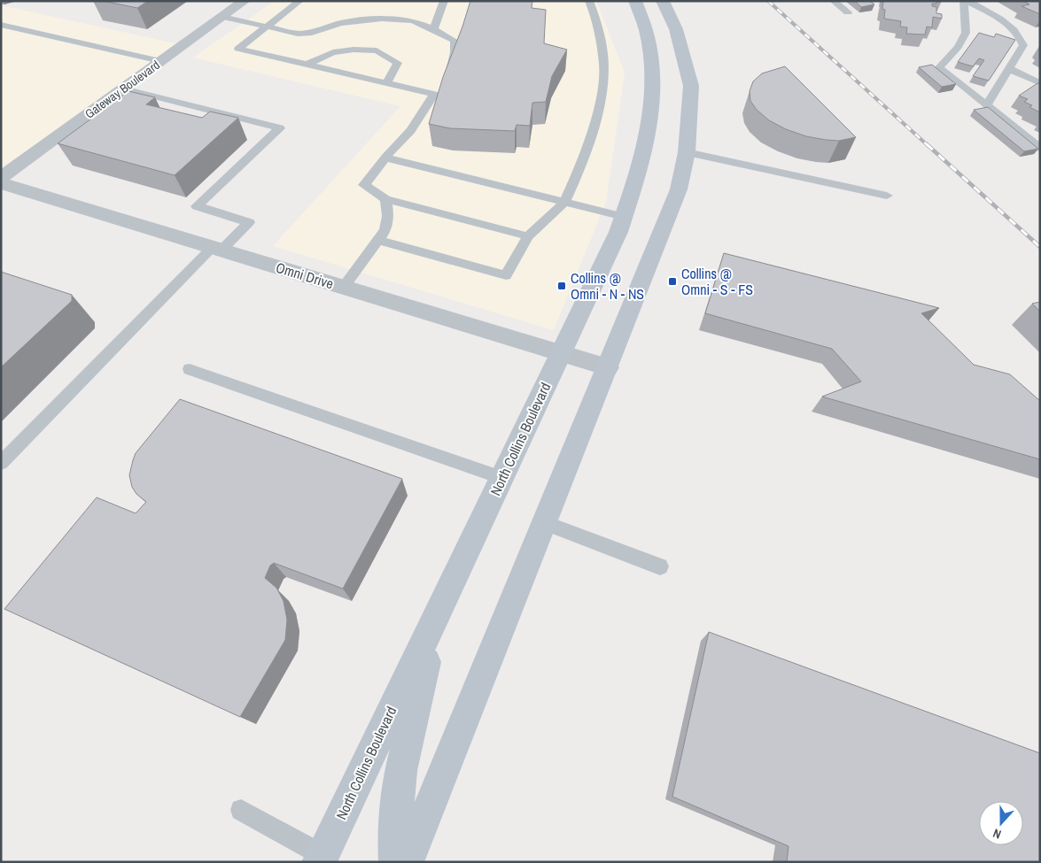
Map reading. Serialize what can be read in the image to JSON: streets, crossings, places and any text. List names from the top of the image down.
{
  "streets": {
    "main road": ["North Collins Boulevard"],
    "street": ["Gateway Boulevard", "Omni Drive"]
  },
  "crossings": [
    ["Omni Drive", "North Collins Boulevard"]
  ],
  "places": {
    "transit": ["Collins @ Omni - S - FS", "Collins @ Omni - N - NS"]
  },
  "north": "bottom"
}
